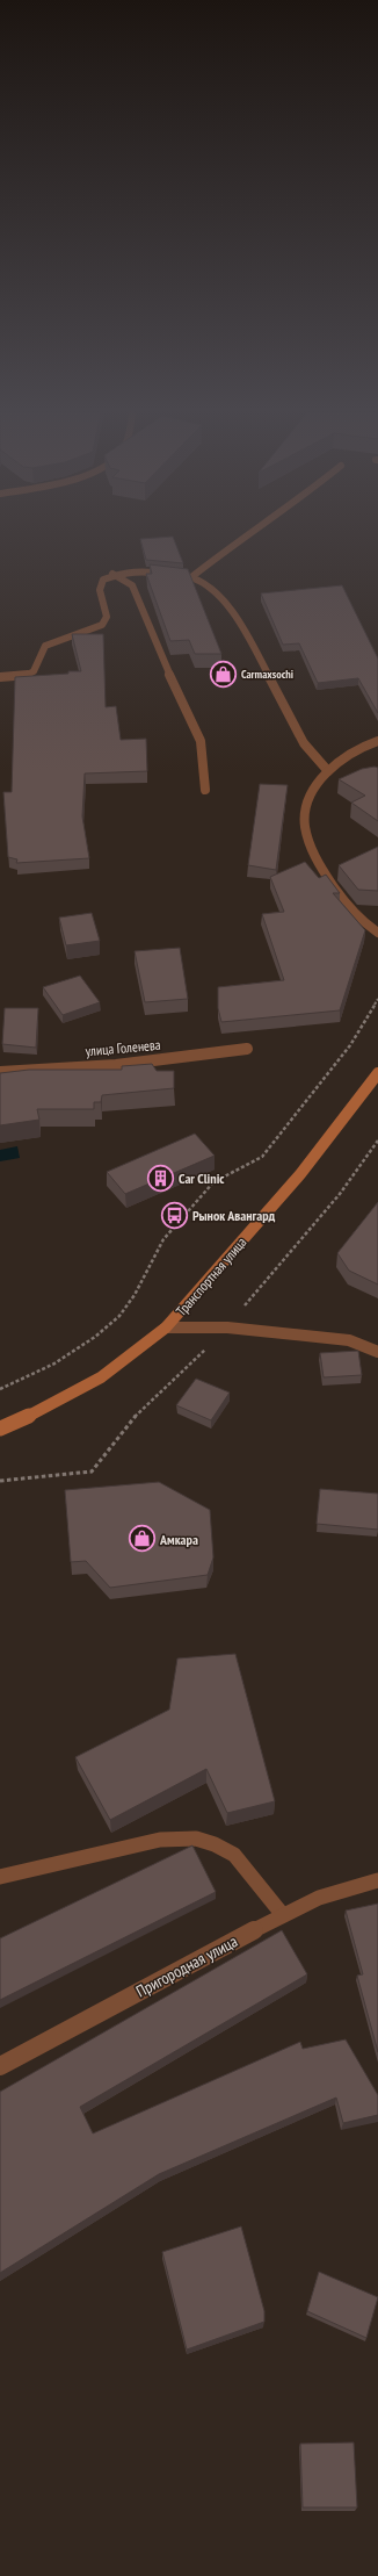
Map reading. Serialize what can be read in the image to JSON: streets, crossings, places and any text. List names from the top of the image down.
{
  "streets": {
    "main road": ["Транспортная улица"],
    "street": ["улица Голенева", "Пригородная улица"]
  },
  "places": {
    "shop": ["Carmaxsochi", "Амкара"],
    "building": ["Car Clinic"],
    "bus stop": ["Рынок Авангард"]
  }
}
